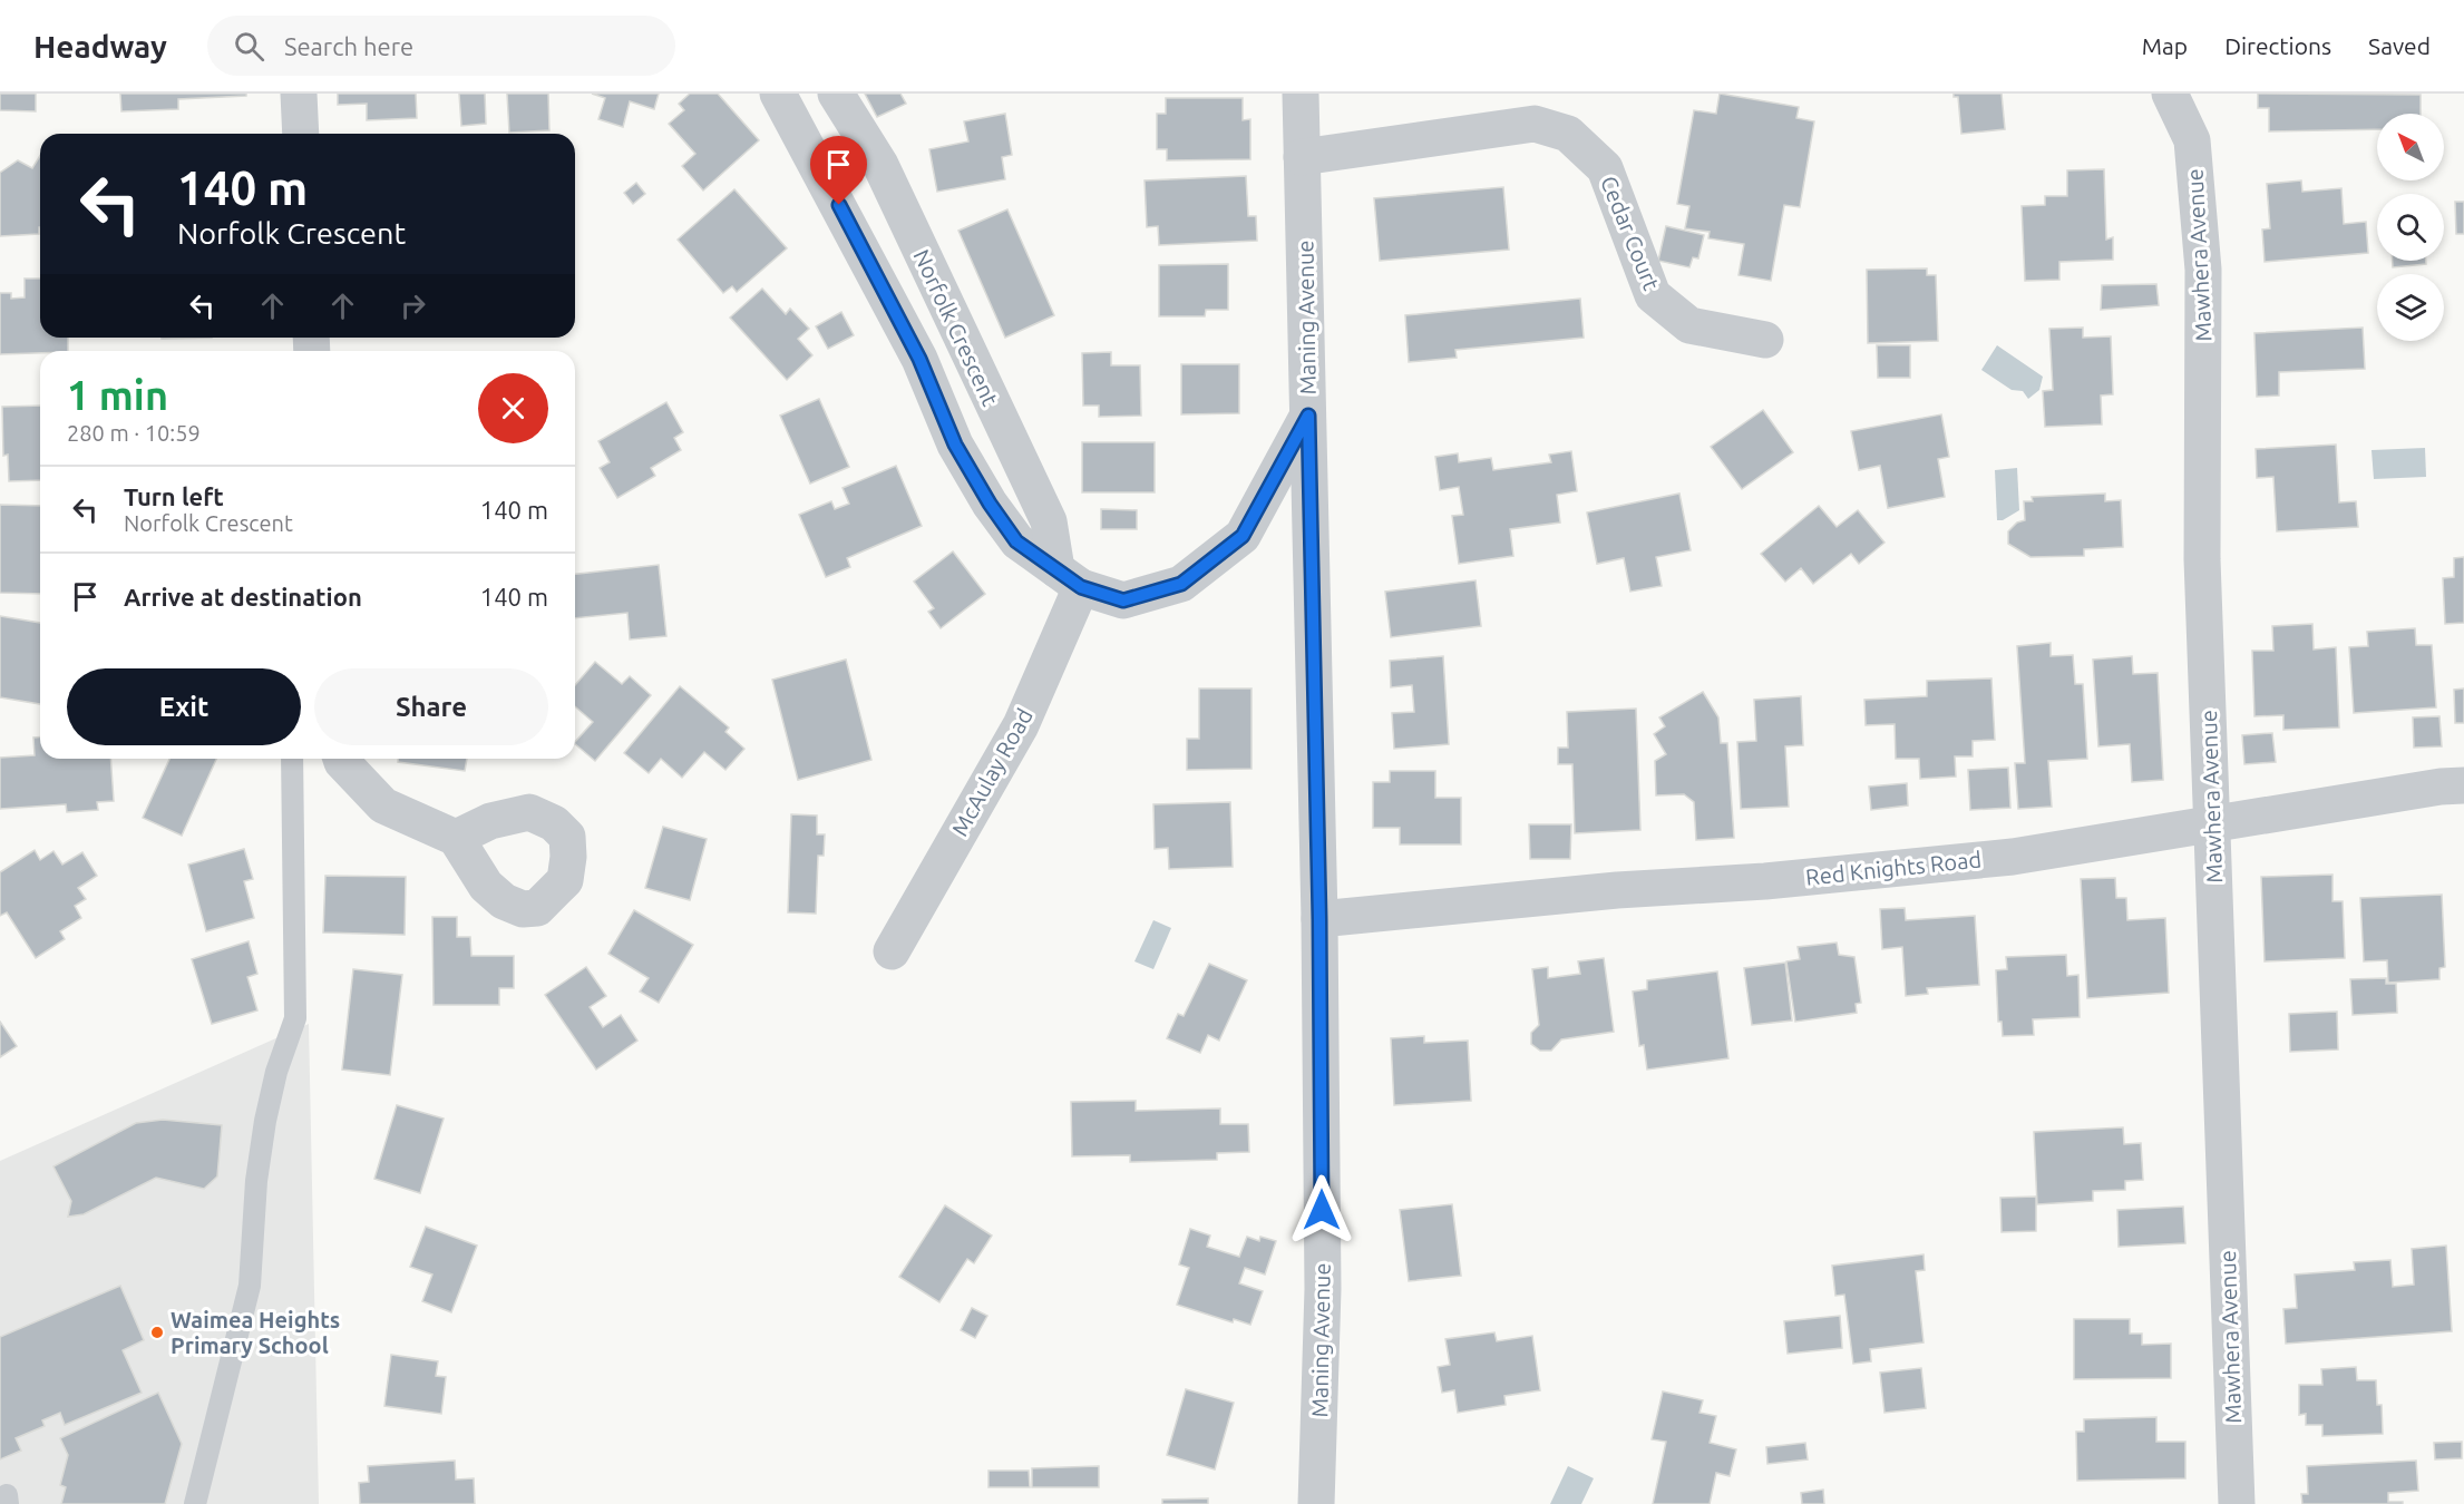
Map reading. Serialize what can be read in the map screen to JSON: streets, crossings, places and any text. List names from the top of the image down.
{
  "streets": {
    "street": [
      "Cedar Court",
      "Mawhera Avenue",
      "Maning Avenue",
      "Norfolk Crescent",
      "McAulay Road",
      "Red Knights Road"
    ]
  },
  "crossings": [
    ["Cedar Court", "Maning Avenue"],
    ["Mawhera Avenue", "Red Knights Road"],
    ["Maning Avenue", "Red Knights Road"],
    ["Norfolk Crescent", "McAulay Road"]
  ],
  "places": ["Waimea Heights Primary School"],
  "north": "top left",
  "page": {
    "header": "Headway",
    "search": "Search here",
    "nav": ["Map", "Directions", "Saved"],
    "turn": ["140 m", "Norfolk Crescent"],
    "heading": ["1 min", "280 m · 10:59"],
    "list": [
      {
        "name": "Turn left",
        "note": "Norfolk Crescent",
        "value": "140 m"
      },
      {
        "name": "Arrive at destination",
        "value": "140 m"
      }
    ],
    "buttons": ["Exit", "Share"]
  }
}
